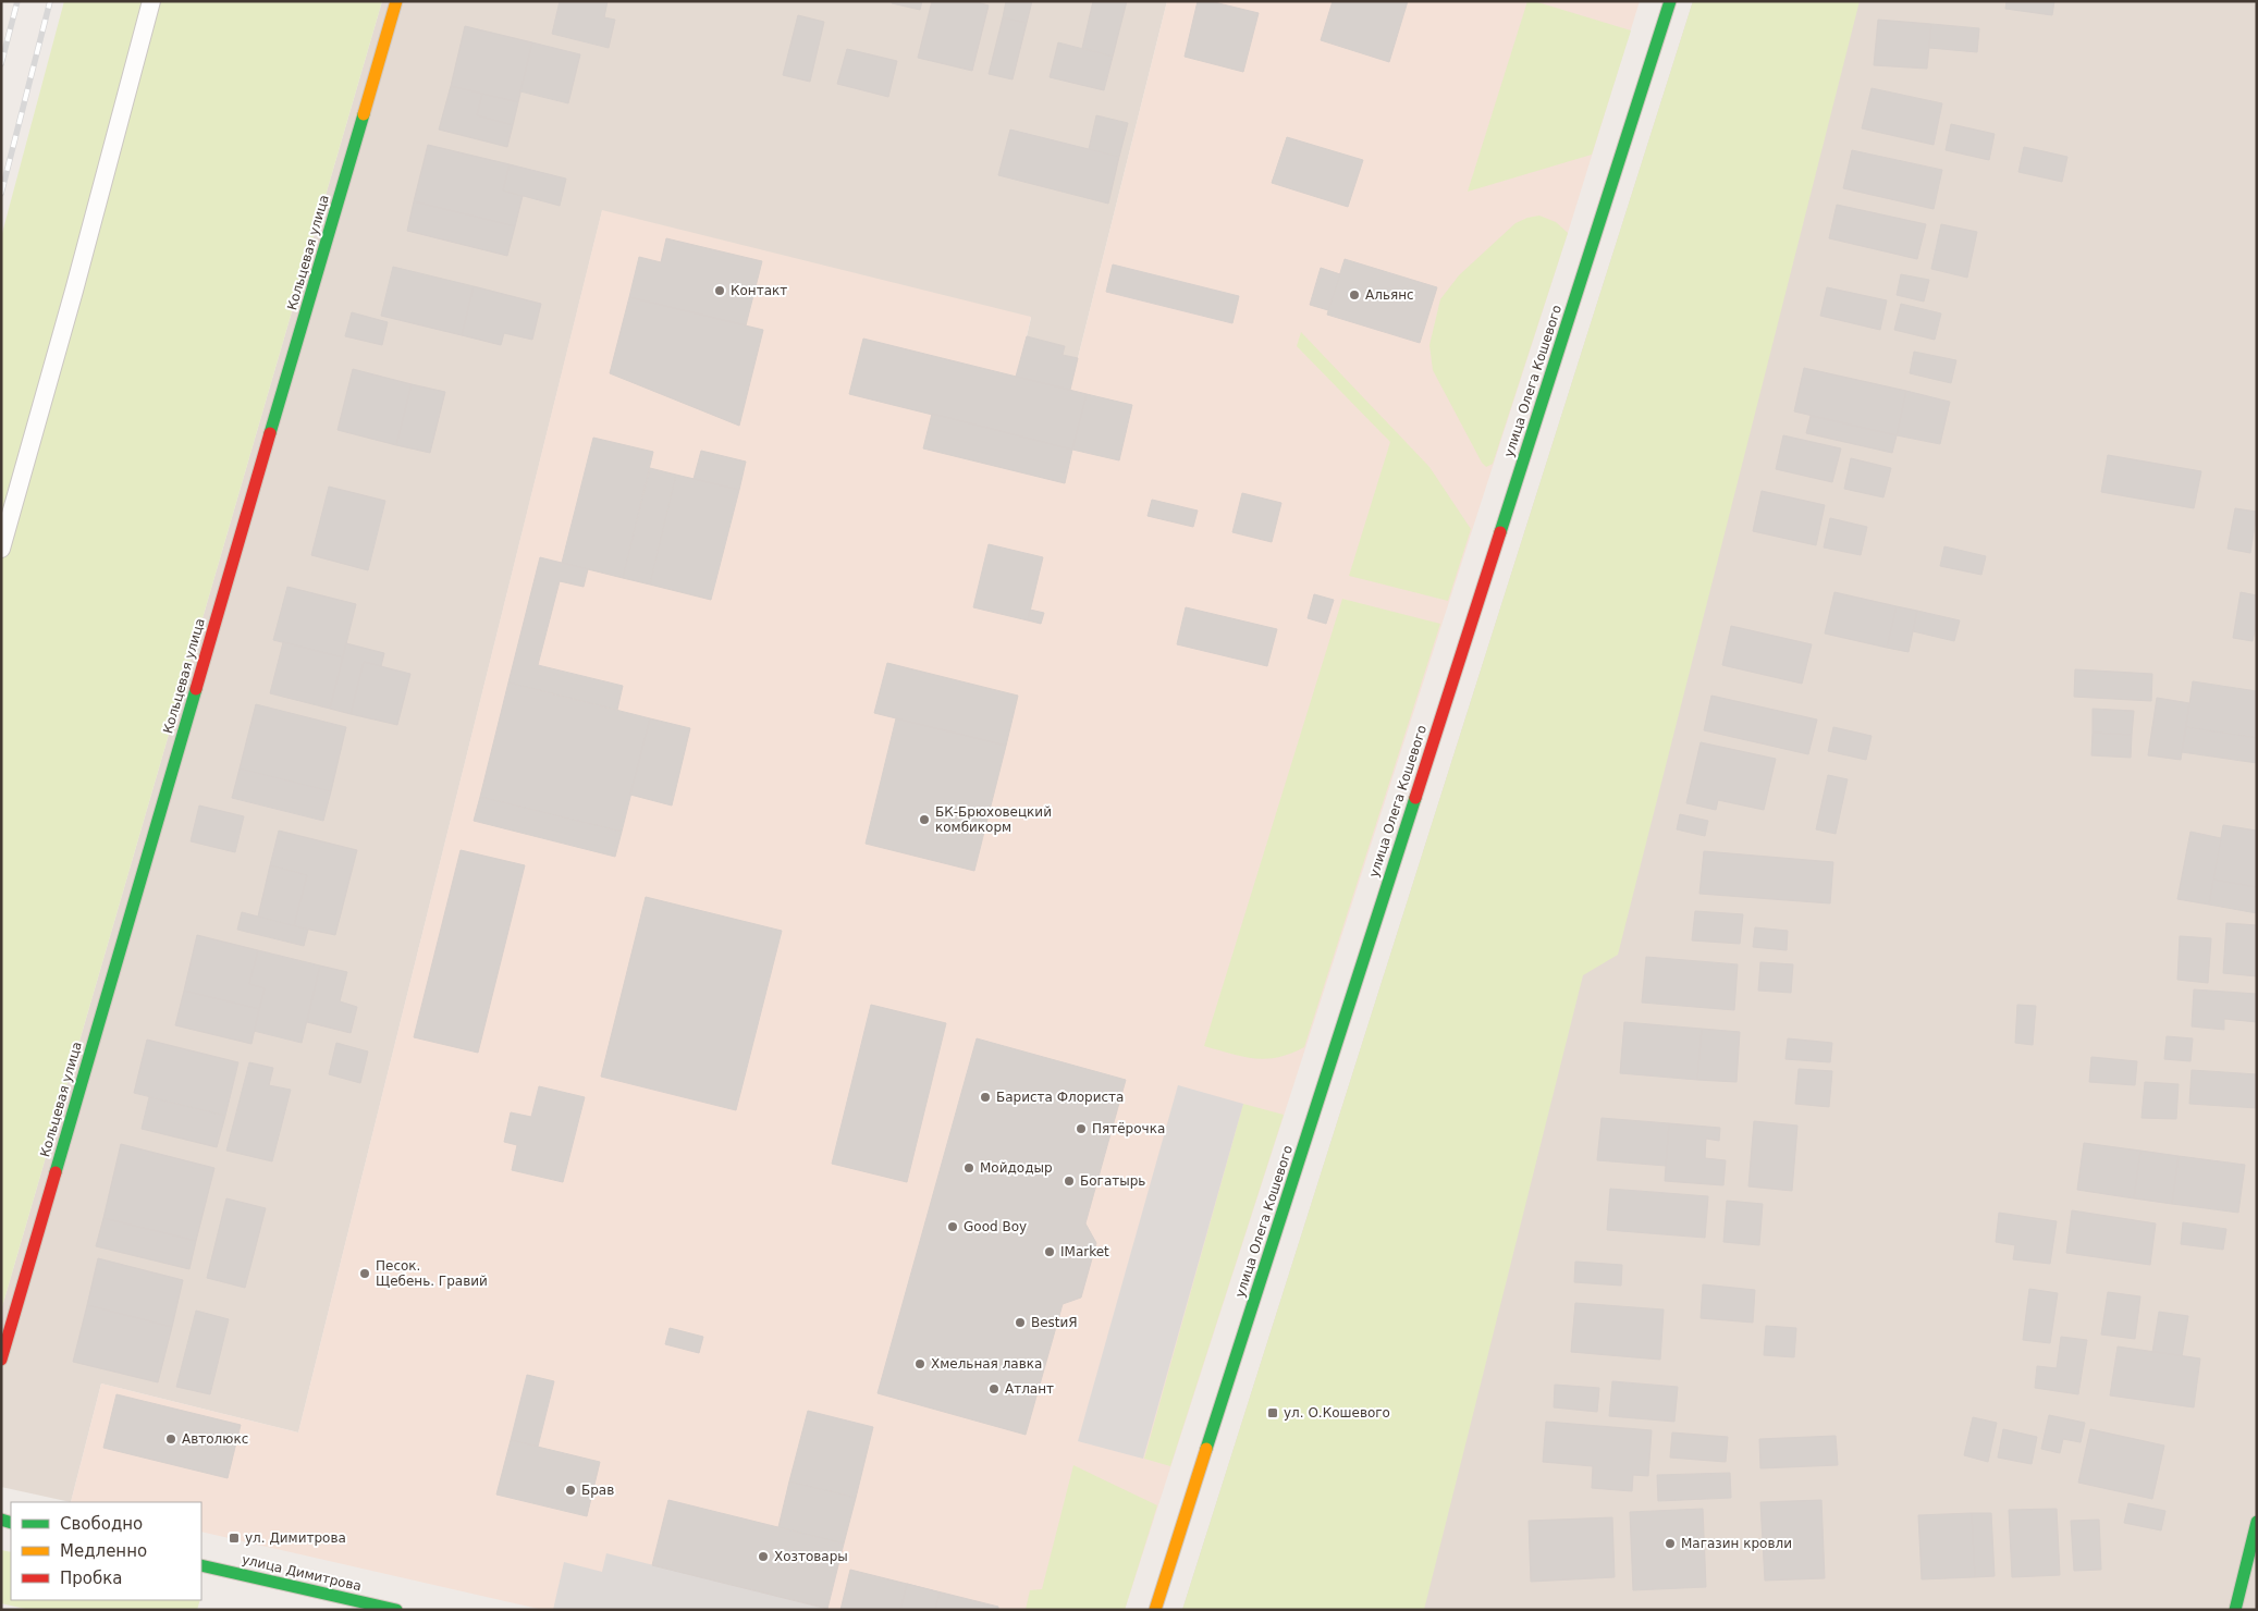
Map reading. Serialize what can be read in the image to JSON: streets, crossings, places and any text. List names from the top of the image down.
{
  "streets": {
    "street": ["Кольцевая улица", "улица Олега Кошевого", "улица Димитрова"]
  },
  "places": {
    "other": [
      "Контакт",
      "Альянс",
      "БК-Брюховецкий комбикорм",
      "Бариста Флориста",
      "Пятёрочка",
      "Мойдодыр",
      "Богатырь",
      "Good Boy",
      "IMarket",
      "Песок. Щебень. Гравий",
      "BestиЯ",
      "Хмельная лавка",
      "Атлант",
      "Автолюкс",
      "Брав",
      "Магазин кровли",
      "Хозтовары"
    ],
    "transit": ["ул. О.Кошевого", "ул. Димитрова"]
  },
  "legend": ["Свободно", "Медленно", "Пробка"]
}
